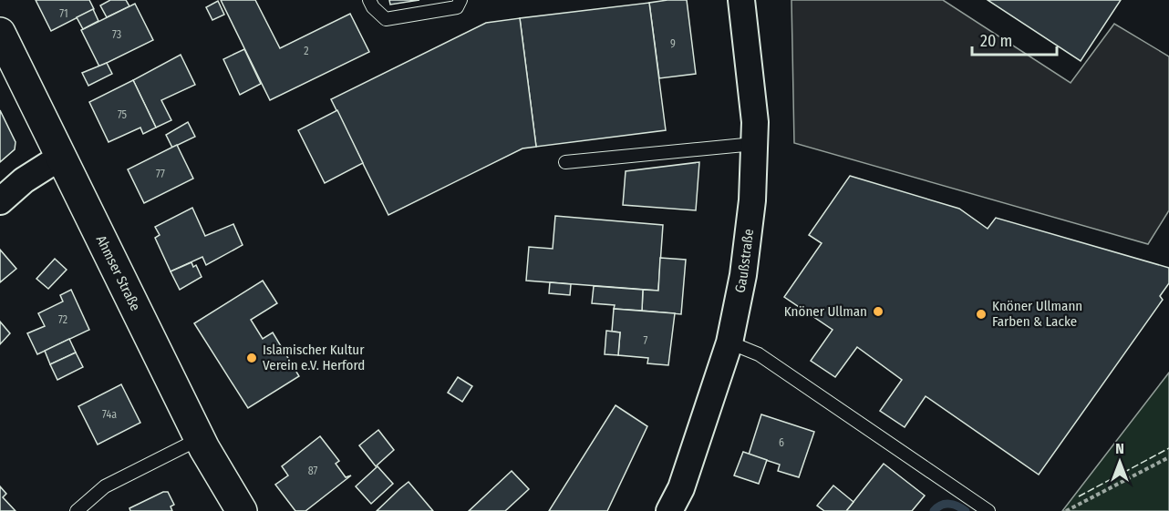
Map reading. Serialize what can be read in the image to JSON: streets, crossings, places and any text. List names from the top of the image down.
{
  "streets": {
    "street": ["Gaußstraße", "Ahmser Straße"]
  },
  "places": ["Knöner Ullman", "Knöner Ullmann Farben & Lacke", "Islamischer Kultur Verein e.V. Herford"],
  "house_numbers": [
    "71",
    "73",
    "9",
    "2",
    "75",
    "77",
    "72",
    "7",
    "74a",
    "6",
    "87"
  ],
  "scale_bar": "20 m",
  "north": "top"
}
